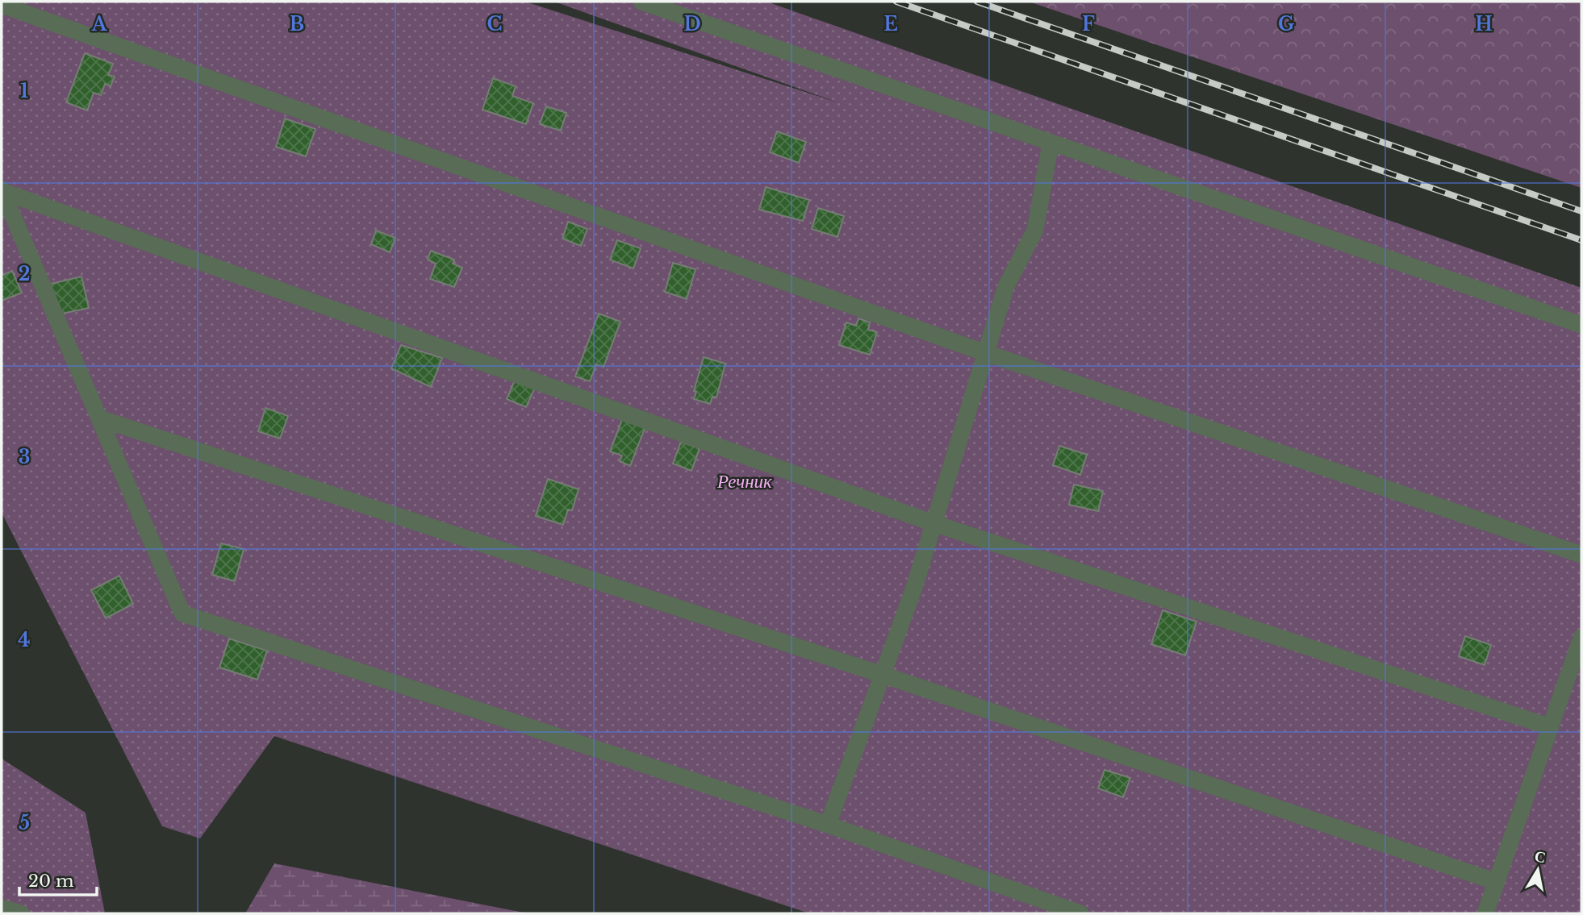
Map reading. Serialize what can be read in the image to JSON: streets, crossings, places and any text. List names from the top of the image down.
{
  "parks": ["Речник"],
  "scale_bar": "20 m",
  "north": "top",
  "grid": {
    "columns": [
      "A",
      "B",
      "C",
      "D",
      "E",
      "F",
      "G",
      "H"
    ],
    "rows": [
      "1",
      "2",
      "3",
      "4",
      "5"
    ]
  }
}
